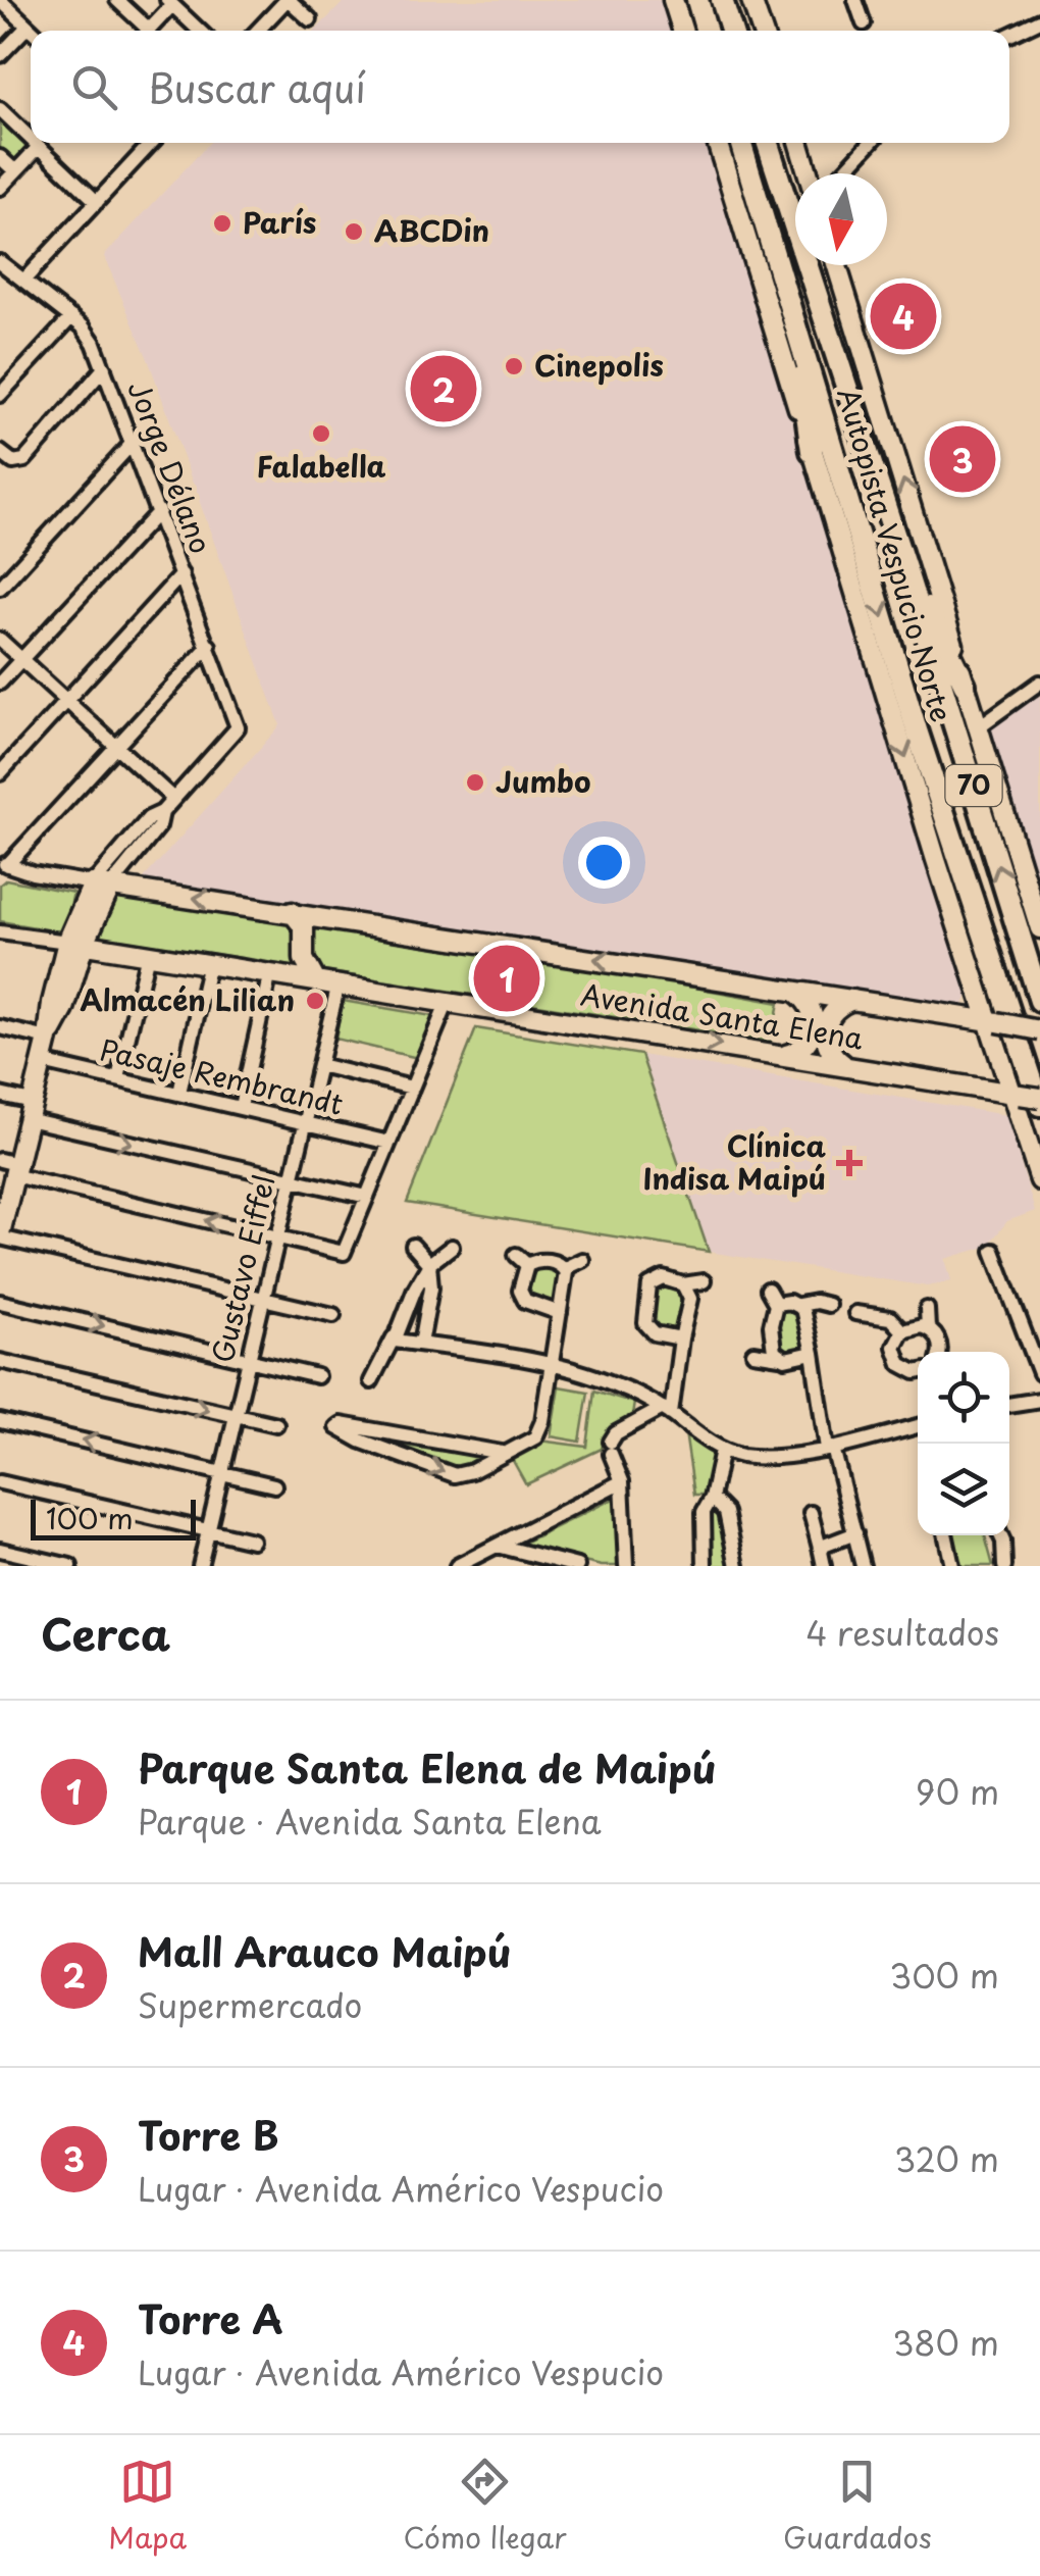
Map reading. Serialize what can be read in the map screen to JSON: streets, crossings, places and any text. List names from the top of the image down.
{
  "streets": {
    "highway": ["Autopista Vespucio Norte", "70"],
    "main road": ["Avenida Santa Elena"],
    "street": ["Jorge Délano", "Pasaje Rembrandt", "Gustavo Eiffel"]
  },
  "crossings": [
    ["Autopista Vespucio Norte", "Avenida Santa Elena"],
    ["Avenida Santa Elena", "Gustavo Eiffel"],
    ["Pasaje Rembrandt", "Gustavo Eiffel"]
  ],
  "places": {
    "other": [
      "París",
      "ABCDin",
      "Cinepolis",
      "Falabella",
      "Jumbo",
      "Almacén Lilian"
    ],
    "health": ["Clínica Indisa Maipú"]
  },
  "scale_bar": "100 m",
  "north": "bottom",
  "page": {
    "search": "Buscar aquí",
    "pins": [
      "4",
      "2",
      "3",
      "1"
    ],
    "scale": "100 m",
    "heading": ["Cerca", "4 resultados"],
    "list": [
      {
        "mark": "1",
        "name": "Parque Santa Elena de Maipú",
        "note": "Parque · Avenida Santa Elena",
        "value": "90 m"
      },
      {
        "mark": "2",
        "name": "Mall Arauco Maipú",
        "note": "Supermercado",
        "value": "300 m"
      },
      {
        "mark": "3",
        "name": "Torre B",
        "note": "Lugar · Avenida Américo Vespucio",
        "value": "320 m"
      },
      {
        "mark": "4",
        "name": "Torre A",
        "note": "Lugar · Avenida Américo Vespucio",
        "value": "380 m"
      }
    ],
    "nav": ["Mapa", "Cómo llegar", "Guardados"]
  }
}
